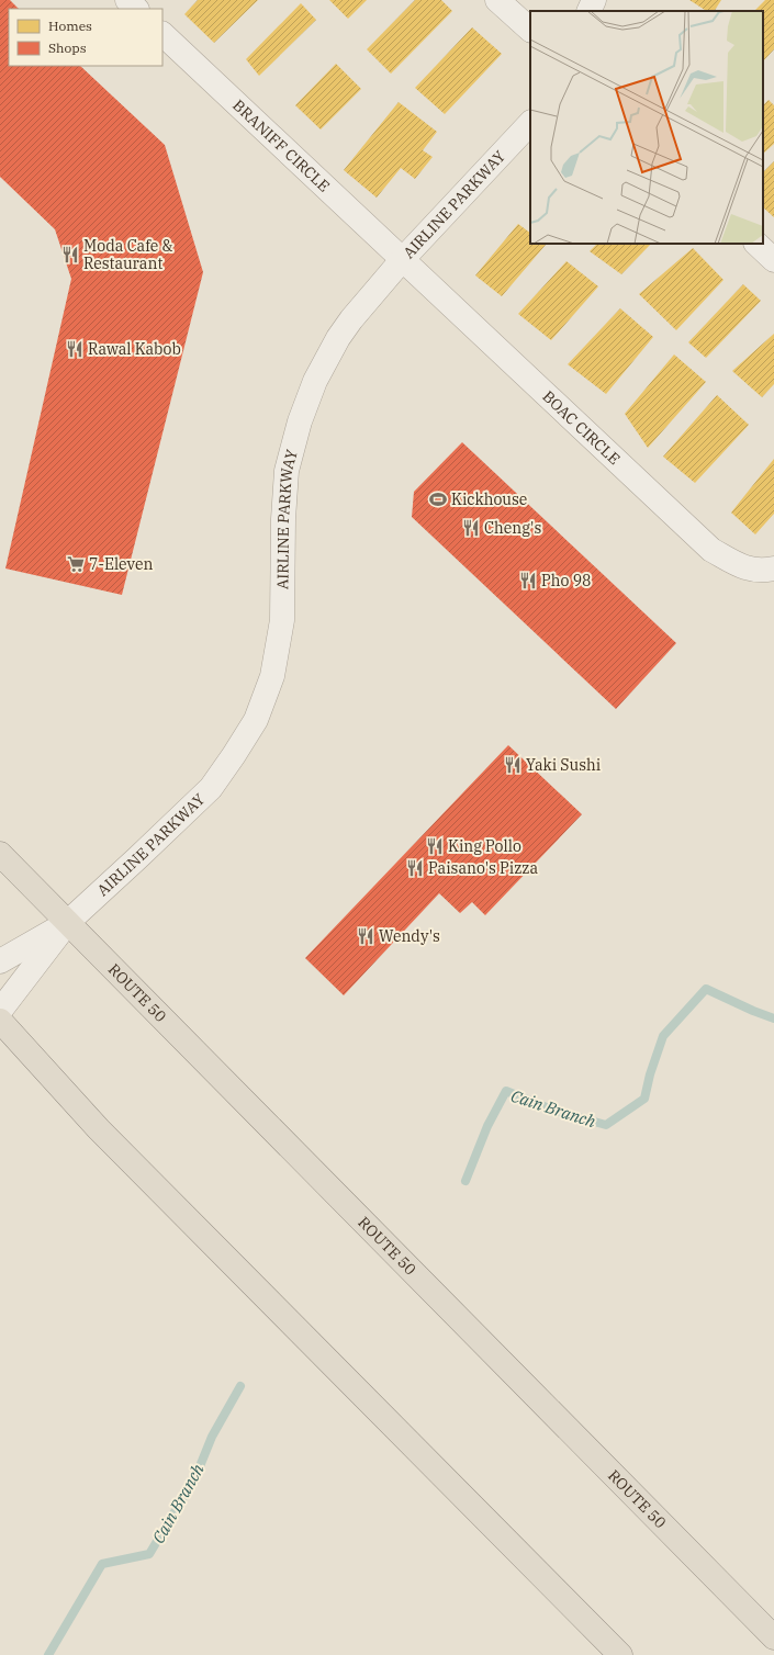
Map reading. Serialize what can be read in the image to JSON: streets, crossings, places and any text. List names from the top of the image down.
{
  "streets": {
    "highway": ["ROUTE 50"],
    "street": ["BRANIFF CIRCLE", "AIRLINE PARKWAY", "BOAC CIRCLE"]
  },
  "crossings": [
    ["BRANIFF CIRCLE", "AIRLINE PARKWAY"],
    ["BRANIFF CIRCLE", "BOAC CIRCLE"],
    ["AIRLINE PARKWAY", "BOAC CIRCLE"],
    ["AIRLINE PARKWAY", "ROUTE 50"]
  ],
  "water": ["Cain Branch"],
  "places": {
    "restaurant": [
      "Moda Cafe & Restaurant",
      "Rawal Kabob",
      "Cheng's",
      "Pho 98",
      "Yaki Sushi",
      "King Pollo",
      "Paisano's Pizza",
      "Wendy's"
    ],
    "sports": ["Kickhouse"],
    "supermarket": ["7-Eleven"]
  },
  "legend": ["Homes", "Shops"]
}
